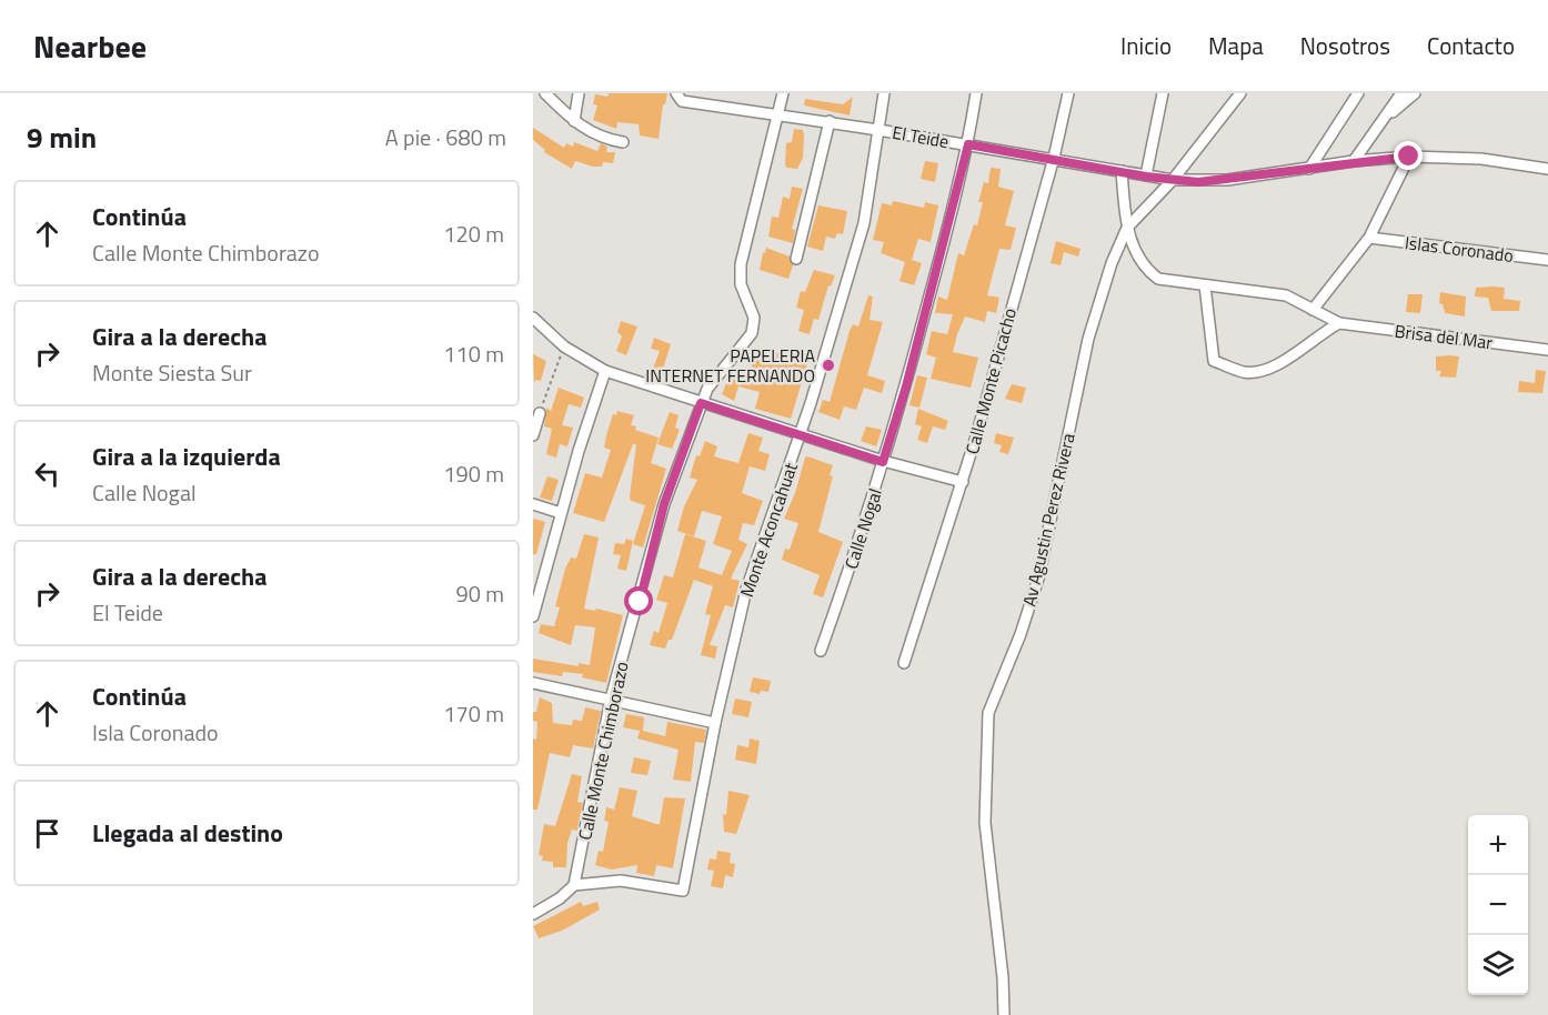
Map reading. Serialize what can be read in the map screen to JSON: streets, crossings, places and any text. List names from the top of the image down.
{
  "streets": {
    "street": [
      "El Teide",
      "Islas Coronado",
      "Brisa del Mar",
      "Calle Monte Picacho",
      "Av Agustin Perez Rivera",
      "Calle Nogal",
      "Monte Aconcahuat",
      "Calle Monte Chimborazo"
    ]
  },
  "crossings": [
    ["El Teide", "Brisa del Mar"],
    ["El Teide", "Calle Monte Picacho"],
    ["El Teide", "Calle Nogal"],
    ["El Teide", "Monte Aconcahuat"],
    ["El Teide", "Calle Monte Chimborazo"],
    ["Brisa del Mar", "Av Agustin Perez Rivera"],
    ["Monte Aconcahuat", "Calle Monte Chimborazo"]
  ],
  "places": ["PAPELERIA INTERNET FERNANDO"],
  "page": {
    "header": "Nearbee",
    "nav": [
      "Inicio",
      "Mapa",
      "Nosotros",
      "Contacto"
    ],
    "heading": ["9 min", "A pie · 680 m"],
    "list": [
      ["Continúa", "Calle Monte Chimborazo", "120 m"],
      ["Gira a la derecha", "Monte Siesta Sur", "110 m"],
      ["Gira a la izquierda", "Calle Nogal", "190 m"],
      ["Gira a la derecha", "El Teide", "90 m"],
      ["Continúa", "Isla Coronado", "170 m"],
      "Llegada al destino"
    ],
    "map_buttons": ["+", "−"]
  }
}
